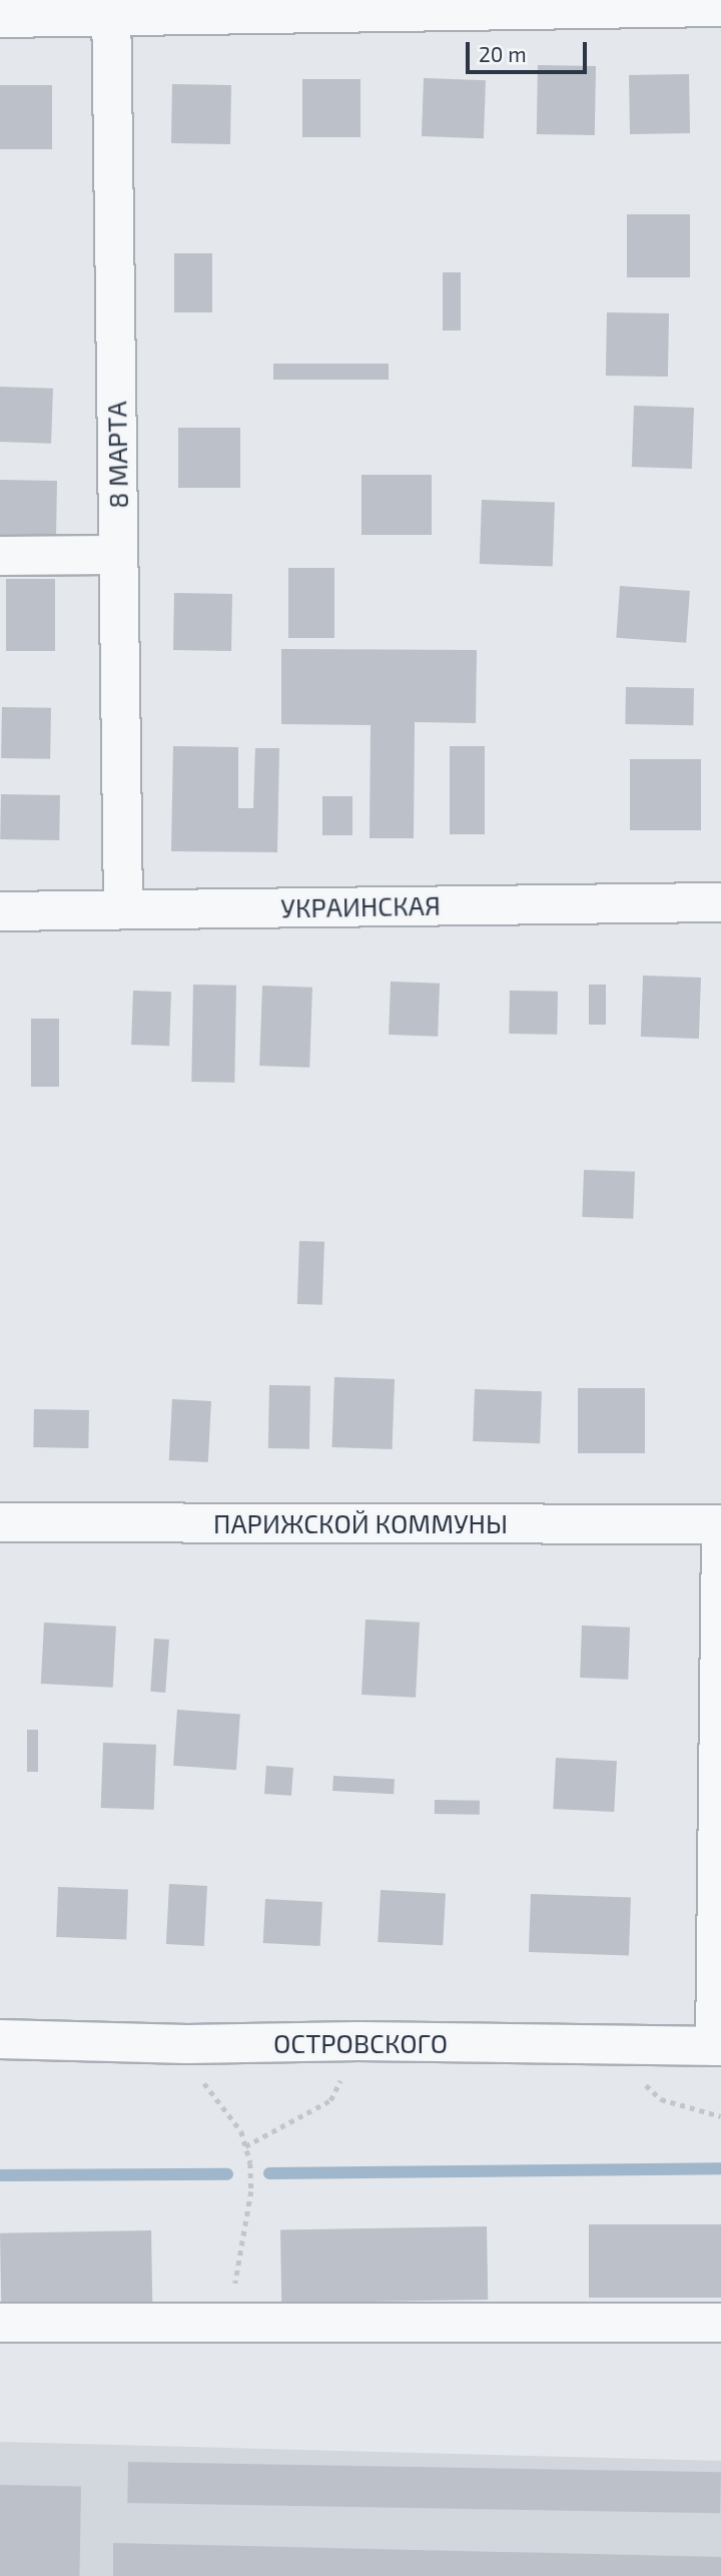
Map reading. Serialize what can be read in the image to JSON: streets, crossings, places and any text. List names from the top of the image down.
{
  "streets": {
    "street": [
      "8 МАРТА",
      "УКРАИНСКАЯ",
      "ПАРИЖСКОЙ КОММУНЫ",
      "ОСТРОВСКОГО"
    ]
  },
  "crossings": [
    ["8 МАРТА", "УКРАИНСКАЯ"]
  ],
  "scale_bar": "20 m"
}
